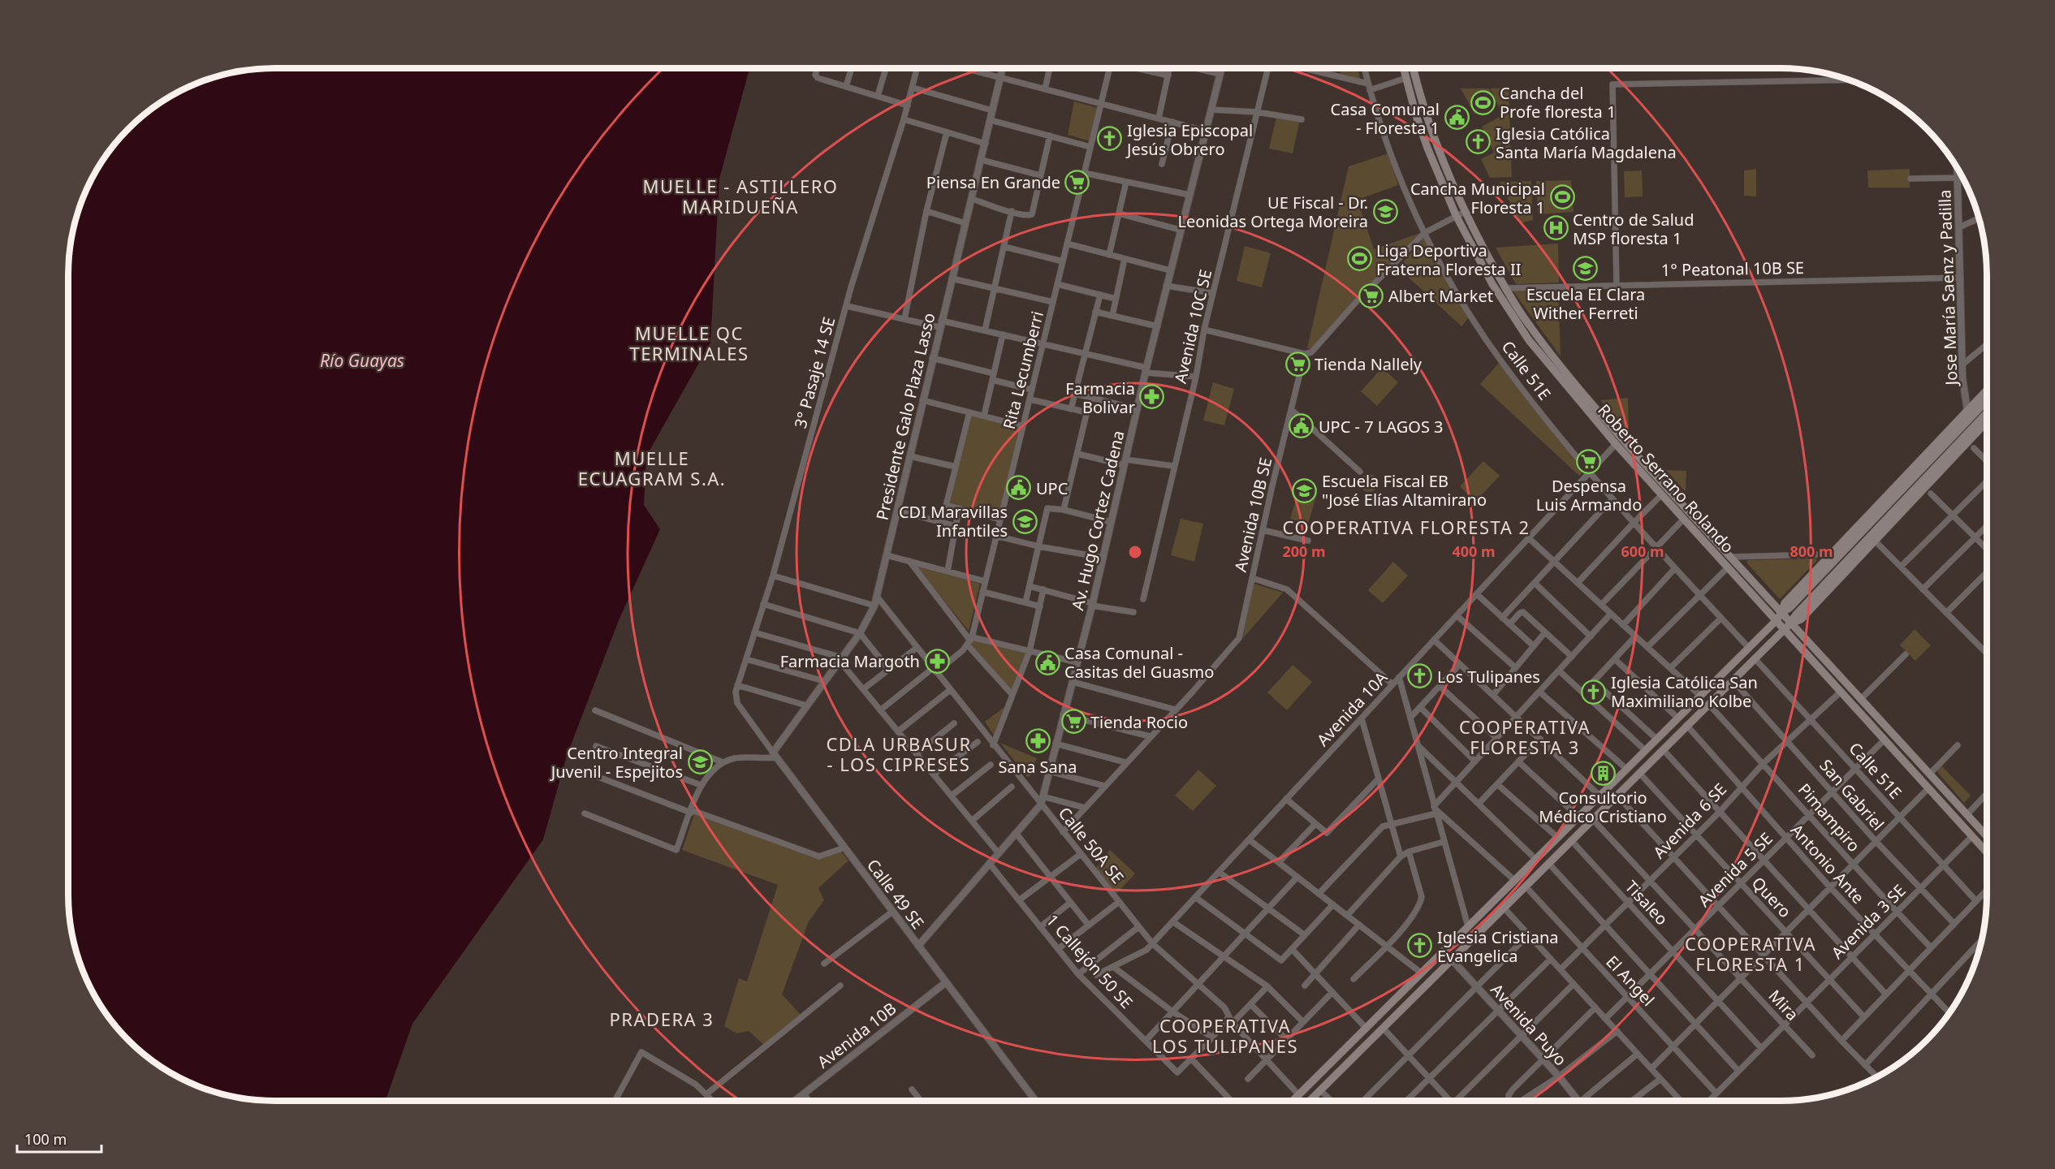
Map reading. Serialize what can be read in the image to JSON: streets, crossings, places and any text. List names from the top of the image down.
{
  "streets": {
    "main road": ["Roberto Serrano Rolando"],
    "street": [
      "1° Peatonal 10B SE",
      "Jose María Saenz y Padilla",
      "Avenida 10C SE",
      "Rita Lecumberri",
      "Calle 51E",
      "3° Pasaje 14 SE",
      "Presidente Galo Plaza Lasso",
      "Avenida 10B SE",
      "Av. Hugo Cortez Cadena",
      "Avenida 10A",
      "San Gabriel",
      "Pimampiro",
      "Avenida 6 SE",
      "Calle 50A SE",
      "Antonio Ante",
      "Avenida 5 SE",
      "Calle 49 SE",
      "Quero",
      "Tisaleo",
      "Avenida 3 SE",
      "1 Callejón 50 SE",
      "El Angel",
      "Mira",
      "Avenida Puyo",
      "Avenida 10B"
    ]
  },
  "crossings": [
    ["1° Peatonal 10B SE", "Jose María Saenz y Padilla"],
    ["1° Peatonal 10B SE", "Roberto Serrano Rolando"],
    ["Calle 51E", "Avenida 10A"],
    ["Calle 51E", "Avenida 6 SE"],
    ["Calle 51E", "Avenida 5 SE"],
    ["Calle 51E", "Avenida 3 SE"],
    ["3° Pasaje 14 SE", "Calle 49 SE"],
    ["Presidente Galo Plaza Lasso", "Calle 50A SE"],
    ["Presidente Galo Plaza Lasso", "Calle 49 SE"],
    ["Roberto Serrano Rolando", "Avenida 10A"],
    ["Roberto Serrano Rolando", "Avenida 6 SE"],
    ["Roberto Serrano Rolando", "Avenida 5 SE"],
    ["Roberto Serrano Rolando", "Avenida 3 SE"],
    ["Avenida 10B SE", "Calle 50A SE"],
    ["Av. Hugo Cortez Cadena", "Calle 50A SE"],
    ["Avenida 10A", "Calle 50A SE"],
    ["San Gabriel", "Avenida 6 SE"],
    ["San Gabriel", "Avenida 5 SE"],
    ["San Gabriel", "Avenida 3 SE"],
    ["Pimampiro", "Avenida 6 SE"],
    ["Pimampiro", "Avenida 5 SE"],
    ["Pimampiro", "Avenida 3 SE"],
    ["Avenida 6 SE", "Antonio Ante"],
    ["Avenida 6 SE", "Quero"],
    ["Avenida 6 SE", "Tisaleo"],
    ["Avenida 6 SE", "El Angel"],
    ["Avenida 6 SE", "Mira"],
    ["Antonio Ante", "Avenida 5 SE"],
    ["Antonio Ante", "Avenida 3 SE"],
    ["Avenida 5 SE", "Quero"],
    ["Avenida 5 SE", "Tisaleo"],
    ["Avenida 5 SE", "El Angel"],
    ["Avenida 5 SE", "Mira"],
    ["Calle 49 SE", "Avenida 10B"],
    ["Quero", "Avenida 3 SE"],
    ["Tisaleo", "Avenida 3 SE"],
    ["Avenida 3 SE", "El Angel"],
    ["Avenida 3 SE", "Mira"]
  ],
  "districts": [
    "MUELLE - ASTILLERO MARIDUEÑA",
    "MUELLE QC TERMINALES",
    "MUELLE ECUAGRAM S.A.",
    "COOPERATIVA FLORESTA 2",
    "COOPERATIVA FLORESTA 3",
    "CDLA URBASUR - LOS CIPRESES",
    "COOPERATIVA FLORESTA 1",
    "PRADERA 3",
    "COOPERATIVA LOS TULIPANES"
  ],
  "water": ["Río Guayas"],
  "places": {
    "sports": ["Cancha del Profe floresta 1", "Cancha Municipal Floresta 1", "Liga Deportiva Fraterna Floresta II"],
    "public building": [
      "Casa Comunal - Floresta 1",
      "UPC - 7 LAGOS 3",
      "UPC",
      "Casa Comunal - Casitas del Guasmo"
    ],
    "church": [
      "Iglesia Episcopal Jesús Obrero",
      "Iglesia Católica Santa María Magdalena",
      "Los Tulipanes",
      "Iglesia Católica San Maximiliano Kolbe",
      "Iglesia Cristiana Evangelica"
    ],
    "supermarket": [
      "Piensa En Grande",
      "Albert Market",
      "Tienda Nallely",
      "Despensa Luis Armando",
      "Tienda Rocio"
    ],
    "school or university": [
      "UE Fiscal - Dr. Leonidas Ortega Moreira",
      "Escuela EI Clara Wither Ferreti",
      "Escuela Fiscal EB \"José Elías Altamirano",
      "CDI Maravillas Infantiles",
      "Centro Integral Juvenil - Espejitos"
    ],
    "hospital": ["Centro de Salud MSP floresta 1"],
    "pharmacy": ["Farmacia Bolivar", "Farmacia Margoth", "Sana Sana"],
    "building": ["Consultorio Médico Cristiano"]
  },
  "scale_bar": "100 m",
  "rings": [
    "200 m",
    "400 m",
    "600 m",
    "800 m"
  ]
}
